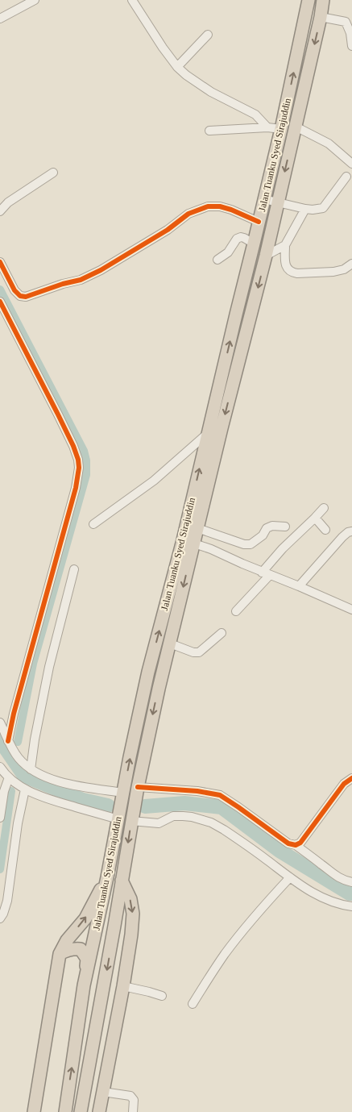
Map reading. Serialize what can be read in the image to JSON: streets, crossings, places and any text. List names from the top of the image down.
{
  "streets": {
    "highway": ["Jalan Tuanku Syed Sirajuddin"]
  }
}
